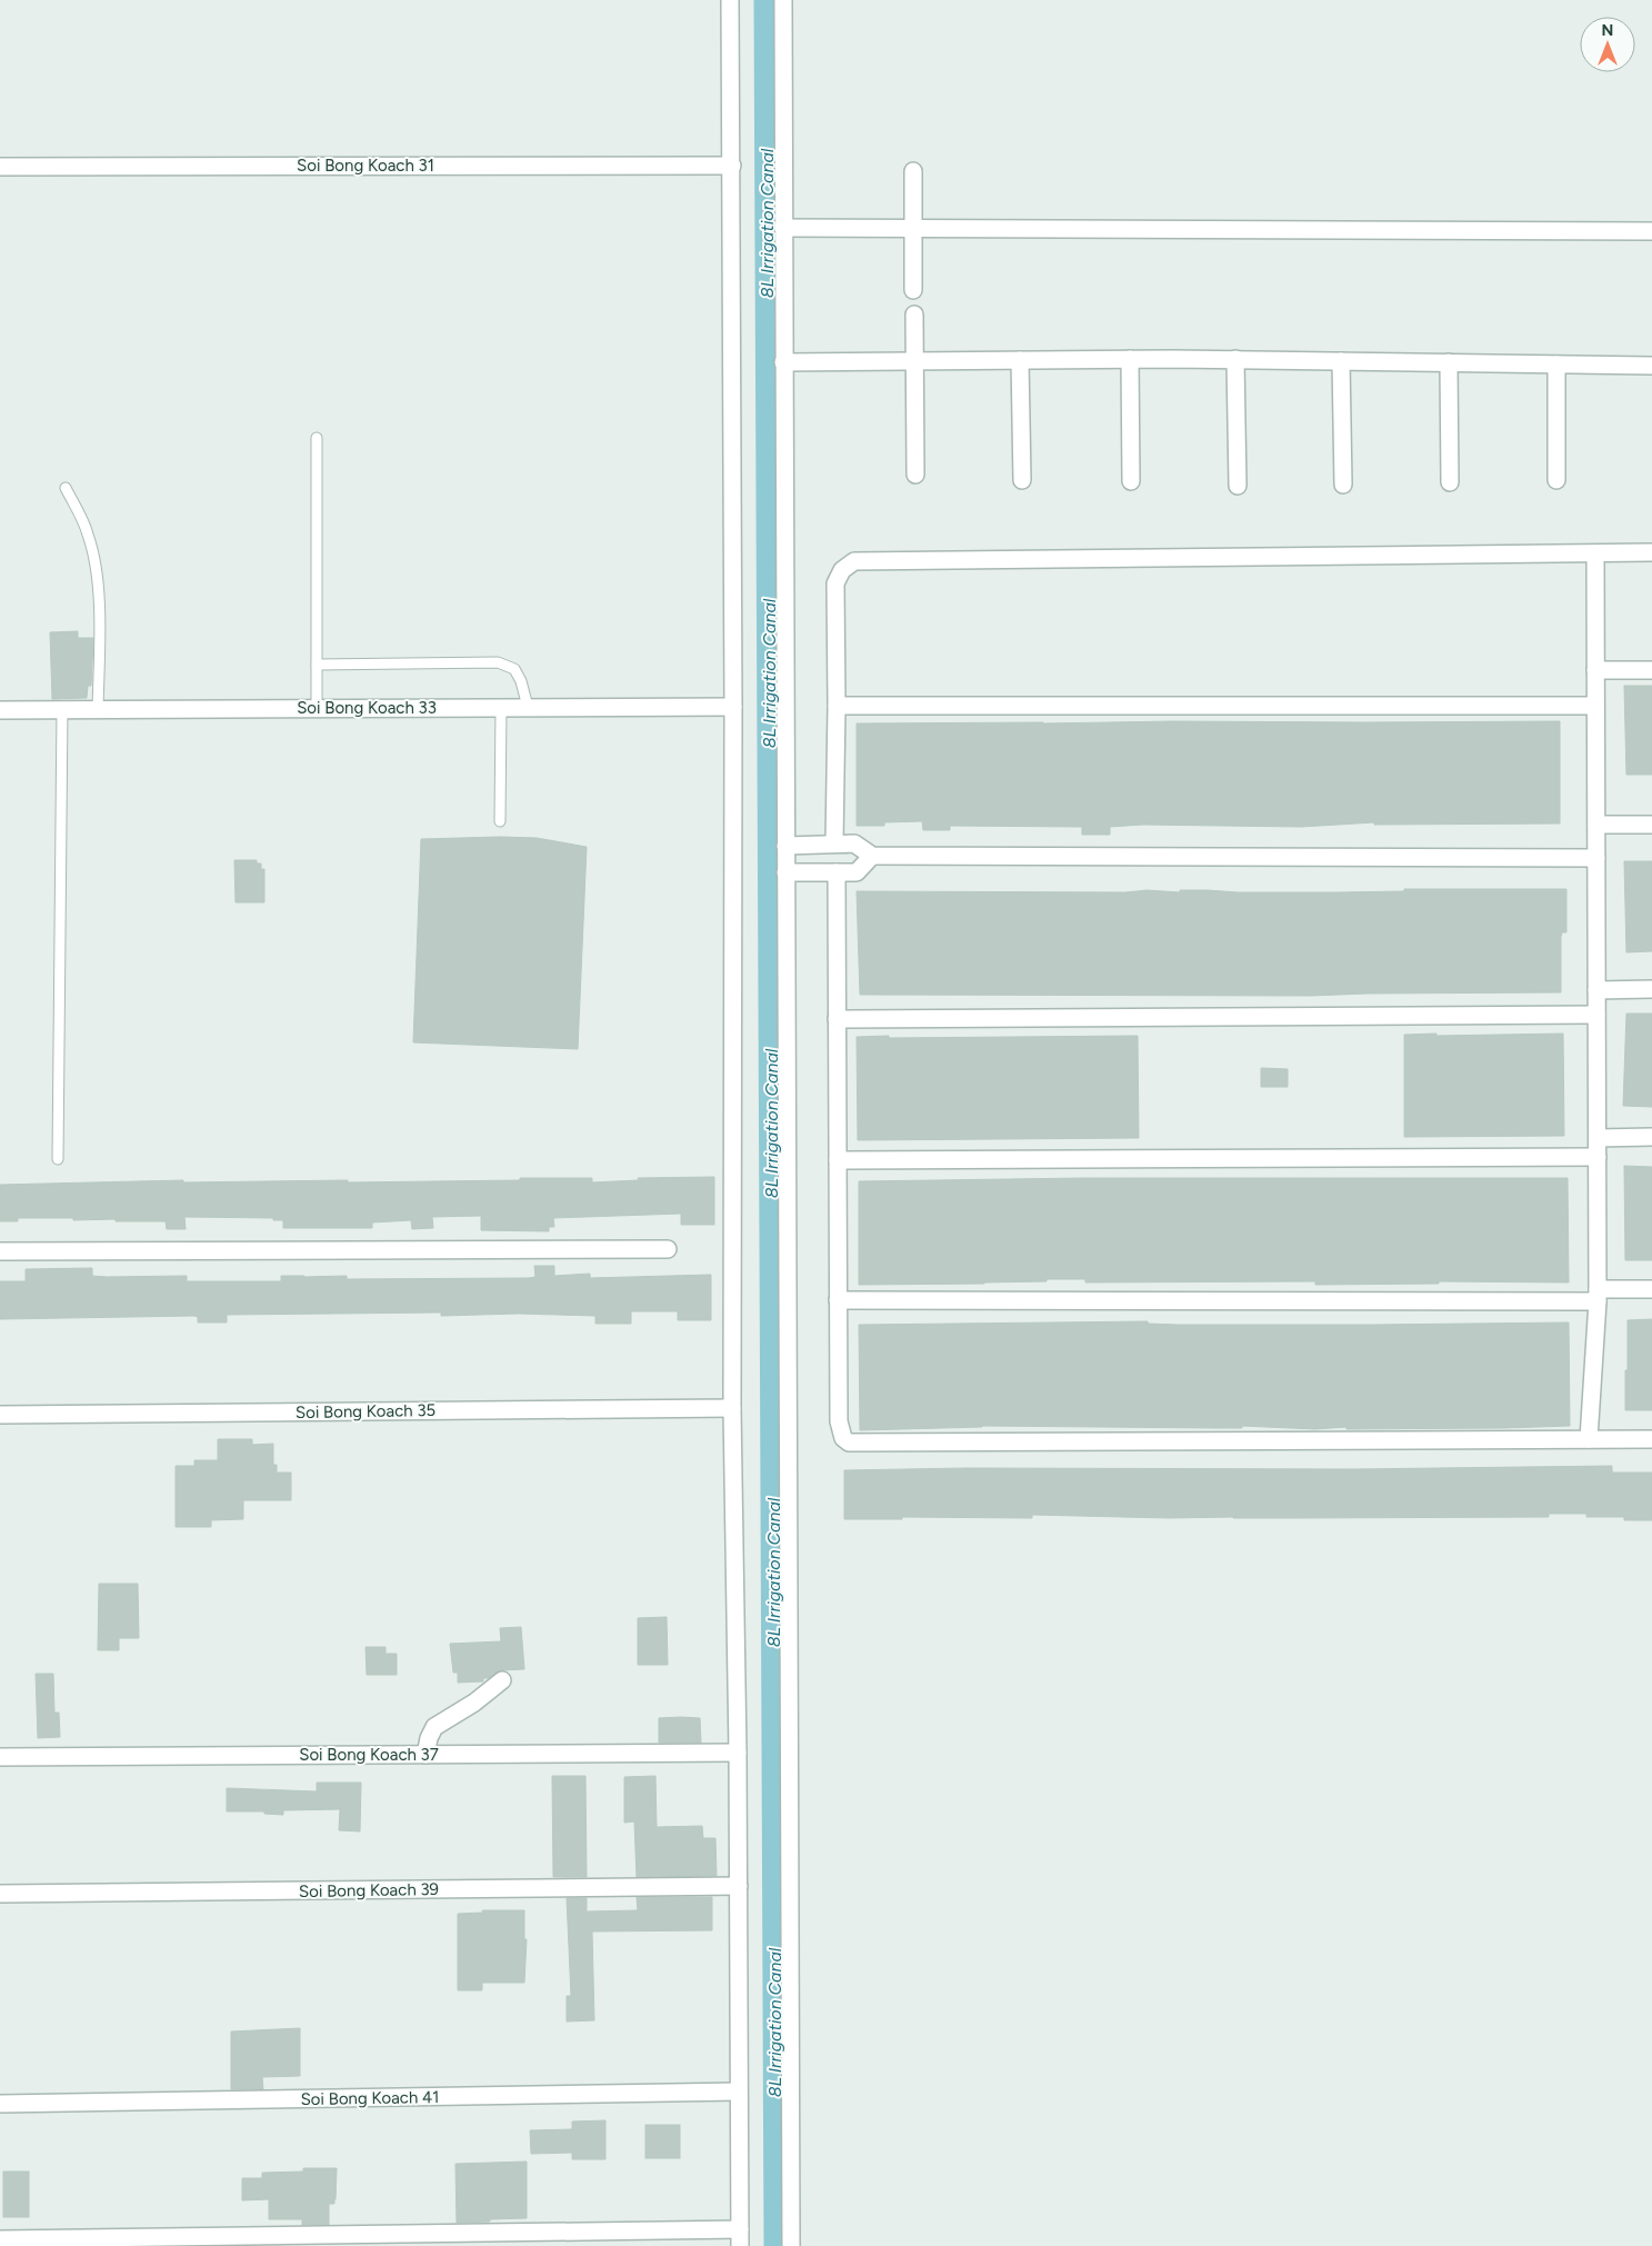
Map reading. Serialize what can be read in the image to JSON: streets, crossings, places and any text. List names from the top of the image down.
{
  "streets": {
    "street": [
      "Soi Bong Koach 31",
      "Soi Bong Koach 33",
      "Soi Bong Koach 35",
      "Soi Bong Koach 37",
      "Soi Bong Koach 39",
      "Soi Bong Koach 41"
    ]
  },
  "water": ["8L Irrigation Canal"],
  "north": "top"
}
